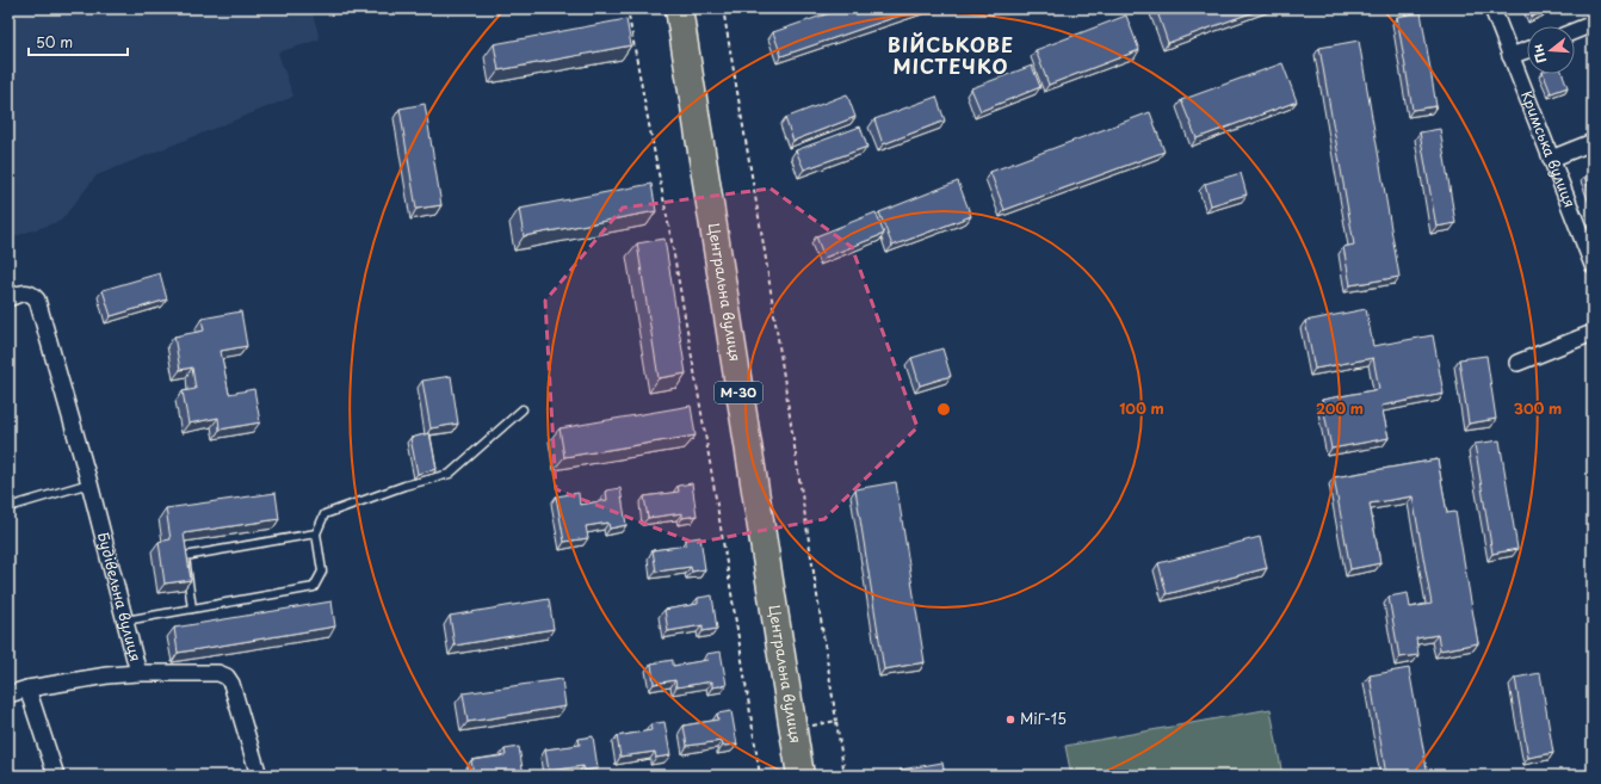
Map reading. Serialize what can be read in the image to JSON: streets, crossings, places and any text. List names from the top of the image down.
{
  "streets": {
    "highway": ["Центральна вулиця", "М-30"],
    "street": ["Кримська вулиця", "Будівельна вулиця"]
  },
  "districts": ["ВІЙСЬКОВЕ МІСТЕЧКО"],
  "places": ["МіГ-15"],
  "scale_bar": "50 m",
  "north": "left",
  "rings": ["100 m", "200 m", "300 m"]
}
